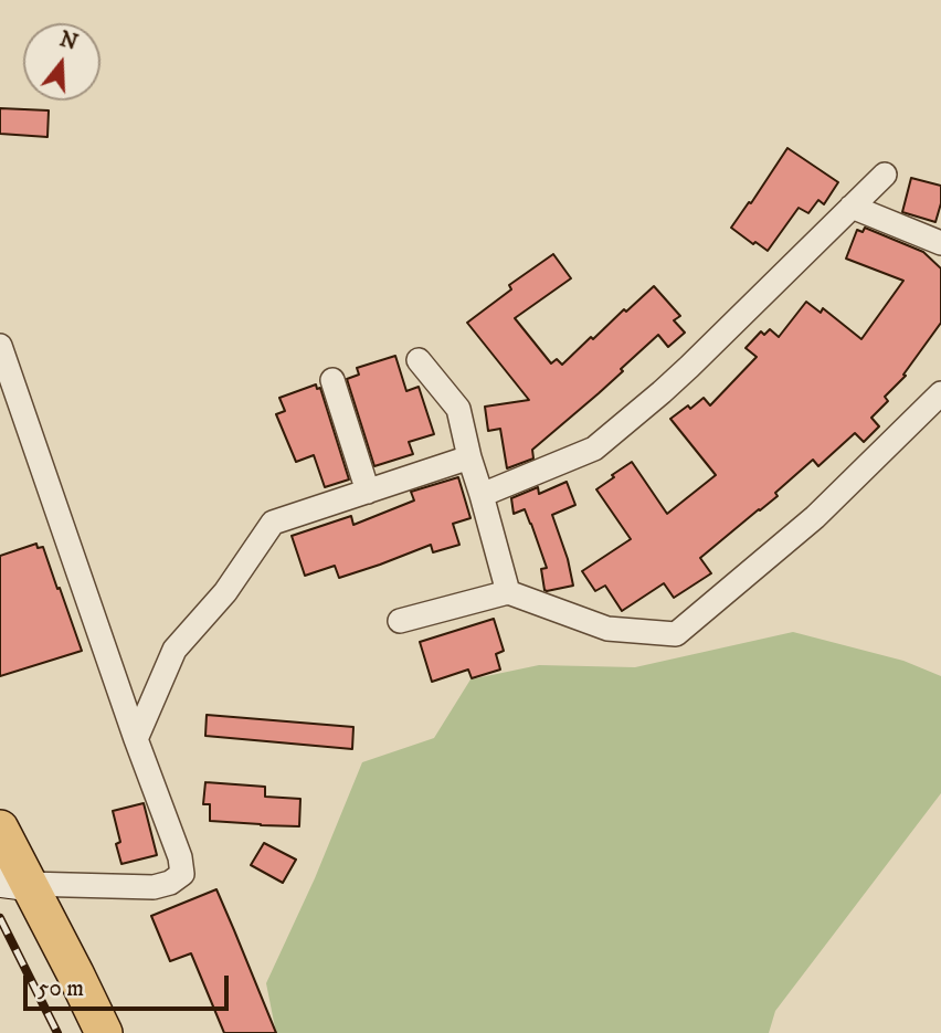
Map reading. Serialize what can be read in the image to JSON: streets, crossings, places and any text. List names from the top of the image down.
{
  "scale_bar": "50 m",
  "north": "top"
}
